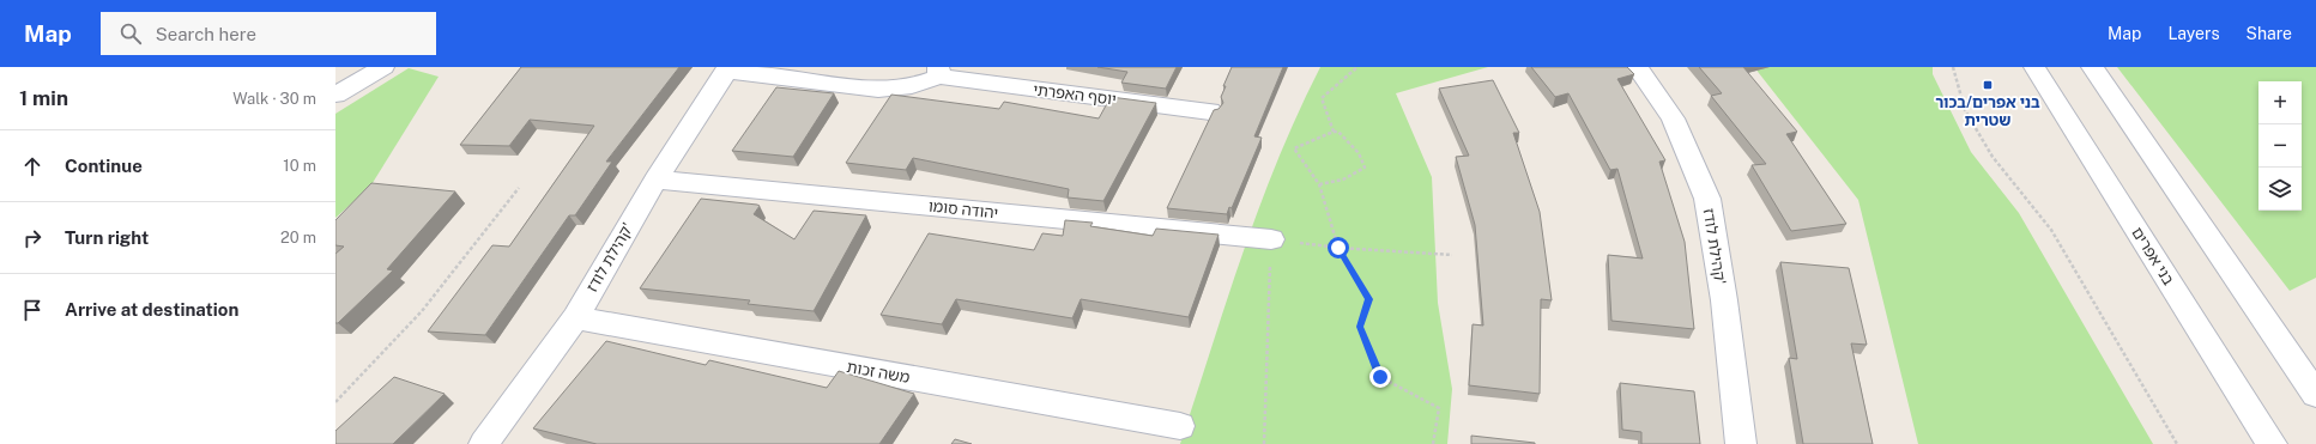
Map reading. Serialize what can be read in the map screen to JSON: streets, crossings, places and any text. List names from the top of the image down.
{
  "streets": {
    "street": [
      "יוסף האפרתי",
      "יהודה סומו",
      "קהילת לודז'",
      "בני אפרים",
      "משה זכות"
    ]
  },
  "crossings": [
    ["יוסף האפרתי", "קהילת לודז'"],
    ["יהודה סומו", "קהילת לודז'"],
    ["קהילת לודז'", "משה זכות"]
  ],
  "places": {
    "transit": ["בני אפרים/בכור שטרית"]
  },
  "page": {
    "header": "Map",
    "search": "Search here",
    "nav": ["Map", "Layers", "Share"],
    "heading": ["1 min", "Walk · 30 m"],
    "map_buttons": ["+", "−"],
    "list": [
      ["Continue", "10 m"],
      ["Turn right", "20 m"],
      "Arrive at destination"
    ]
  }
}
